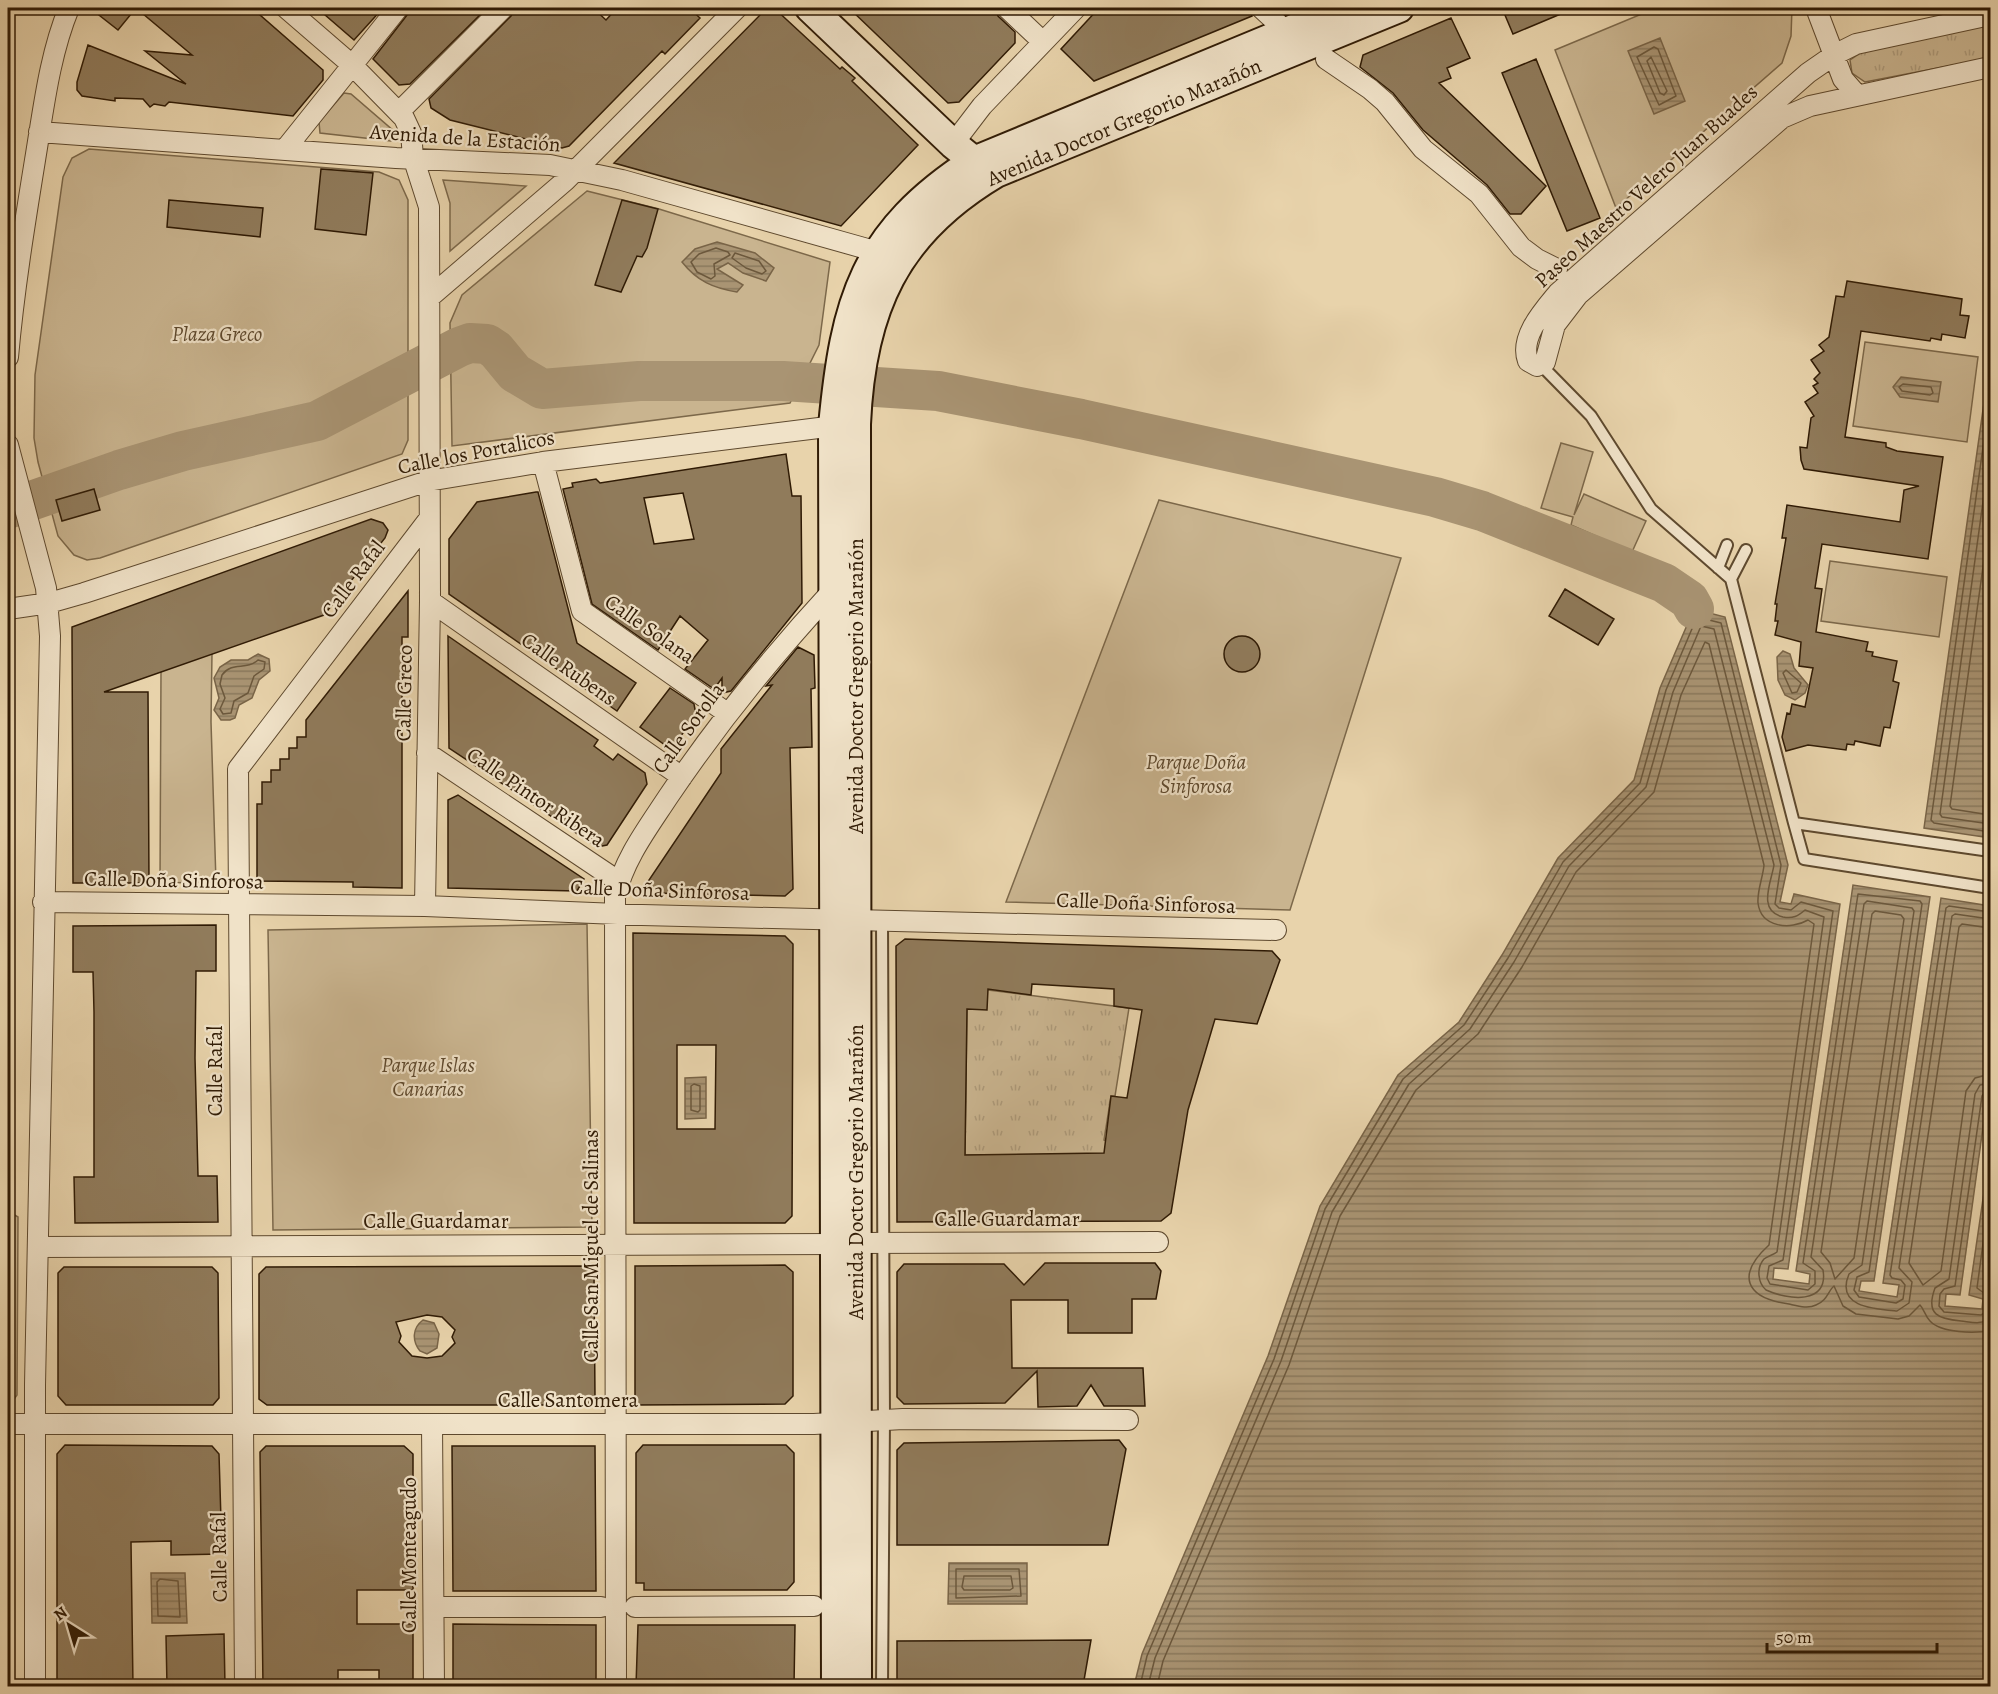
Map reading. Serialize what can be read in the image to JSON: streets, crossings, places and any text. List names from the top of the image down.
{
  "streets": {
    "street": [
      "Avenida Doctor Gregorio Marañón",
      "Avenida de la Estación",
      "Paseo Maestro Velero Juan Buades",
      "Calle los Portalicos",
      "Calle Rafal",
      "Calle Solana",
      "Calle Rubens",
      "Calle Greco",
      "Calle Sorolla",
      "Calle Pintor Ribera",
      "Calle Doña Sinforosa",
      "Calle Guardamar",
      "Calle San Miguel de Salinas",
      "Calle Santomera",
      "Calle Monteagudo"
    ]
  },
  "crossings": [
    ["Avenida Doctor Gregorio Marañón", "Avenida de la Estación"],
    ["Avenida Doctor Gregorio Marañón", "Calle los Portalicos"],
    ["Avenida Doctor Gregorio Marañón", "Calle Sorolla"],
    ["Avenida Doctor Gregorio Marañón", "Calle Doña Sinforosa"],
    ["Avenida Doctor Gregorio Marañón", "Calle Guardamar"],
    ["Avenida Doctor Gregorio Marañón", "Calle Santomera"],
    ["Calle los Portalicos", "Calle Solana"],
    ["Calle los Portalicos", "Calle Greco"],
    ["Calle Rafal", "Calle Greco"],
    ["Calle Rafal", "Calle Doña Sinforosa"],
    ["Calle Rafal", "Calle Guardamar"],
    ["Calle Rafal", "Calle Santomera"],
    ["Calle Solana", "Calle Sorolla"],
    ["Calle Rubens", "Calle Greco"],
    ["Calle Rubens", "Calle Sorolla"],
    ["Calle Greco", "Calle Pintor Ribera"],
    ["Calle Greco", "Calle Doña Sinforosa"],
    ["Calle Sorolla", "Calle Pintor Ribera"],
    ["Calle Sorolla", "Calle Doña Sinforosa"],
    ["Calle Sorolla", "Calle San Miguel de Salinas"],
    ["Calle Doña Sinforosa", "Calle San Miguel de Salinas"],
    ["Calle Guardamar", "Calle San Miguel de Salinas"],
    ["Calle San Miguel de Salinas", "Calle Santomera"],
    ["Calle Santomera", "Calle Monteagudo"]
  ],
  "parks": ["Plaza Greco", "Parque Doña Sinforosa", "Parque Islas Canarias"],
  "scale_bar": "50 m",
  "north": "top left"
}
